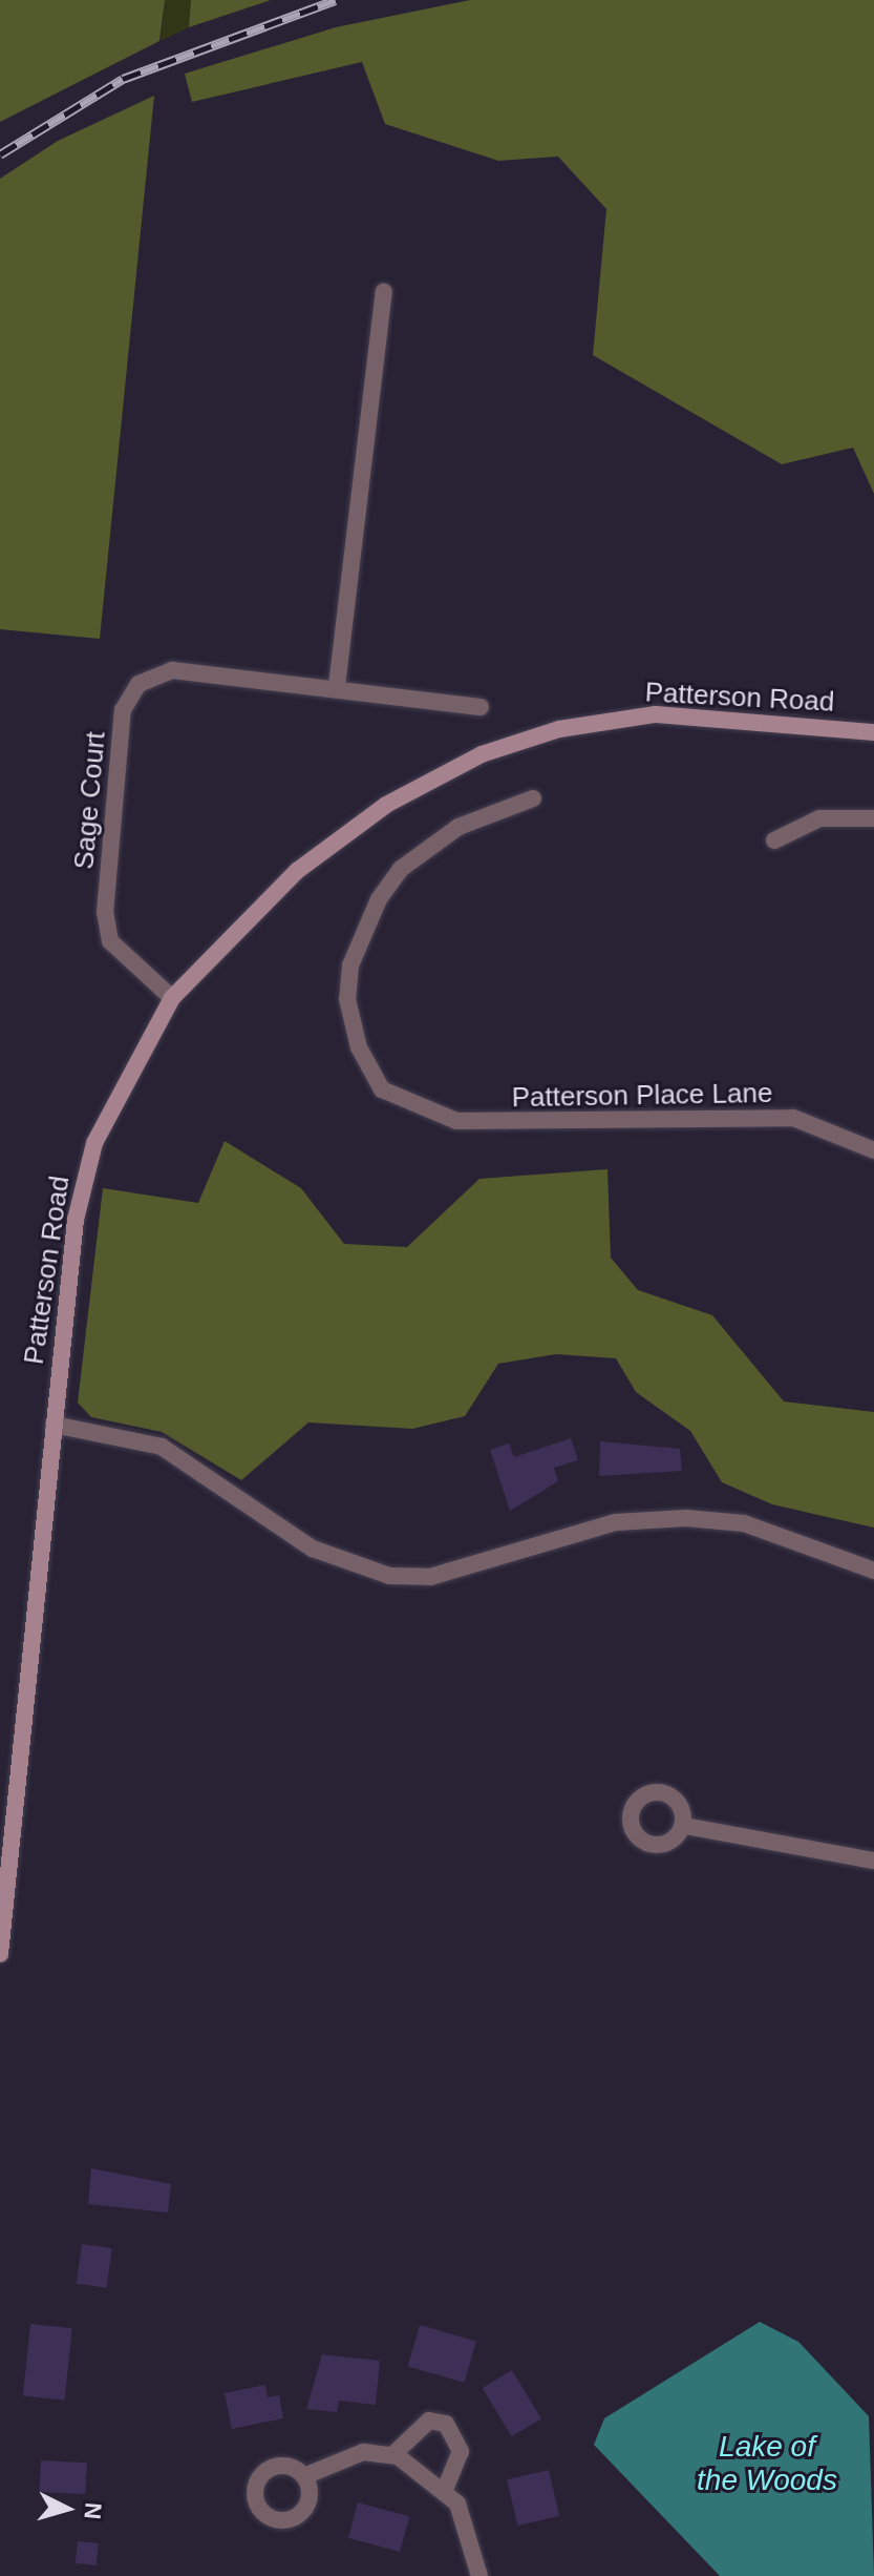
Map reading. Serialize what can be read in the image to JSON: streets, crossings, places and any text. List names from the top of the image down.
{
  "streets": {
    "street": ["Patterson Road", "Sage Court", "Patterson Place Lane"]
  },
  "crossings": [
    ["Patterson Road", "Sage Court"]
  ],
  "water": ["Lake of the Woods"],
  "north": "right"
}
